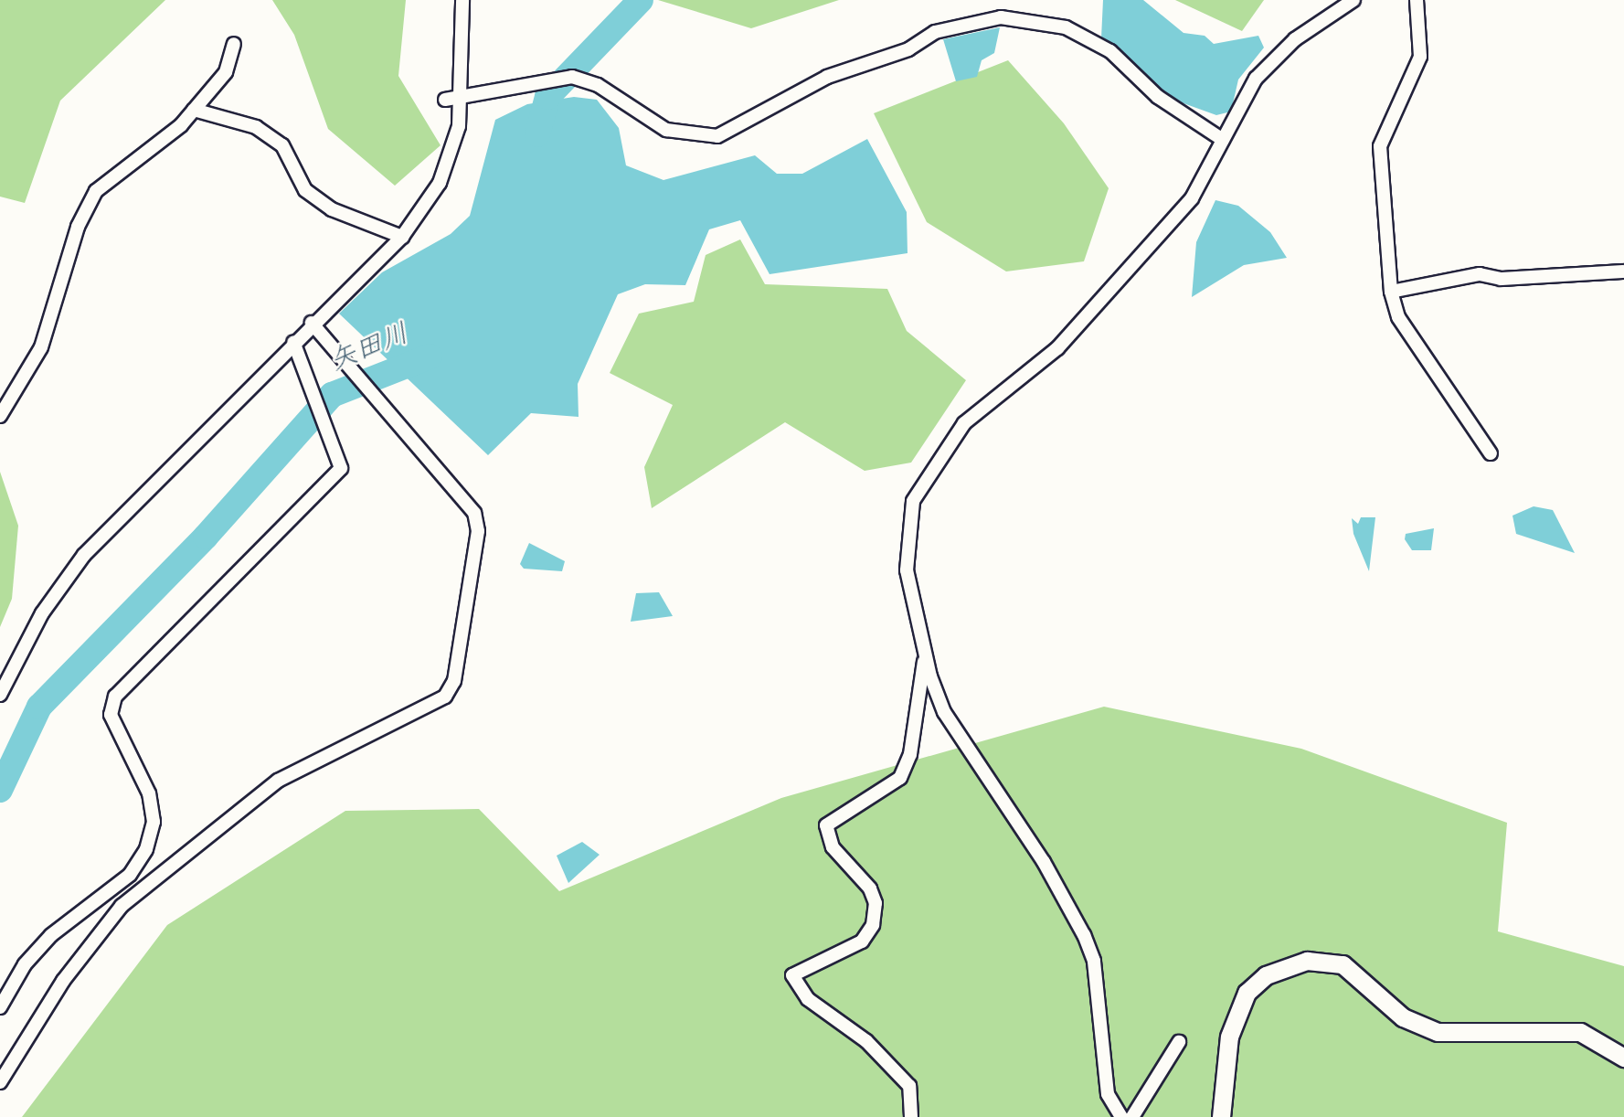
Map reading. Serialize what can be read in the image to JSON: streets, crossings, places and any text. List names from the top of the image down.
{
  "water": ["矢田川"]
}
